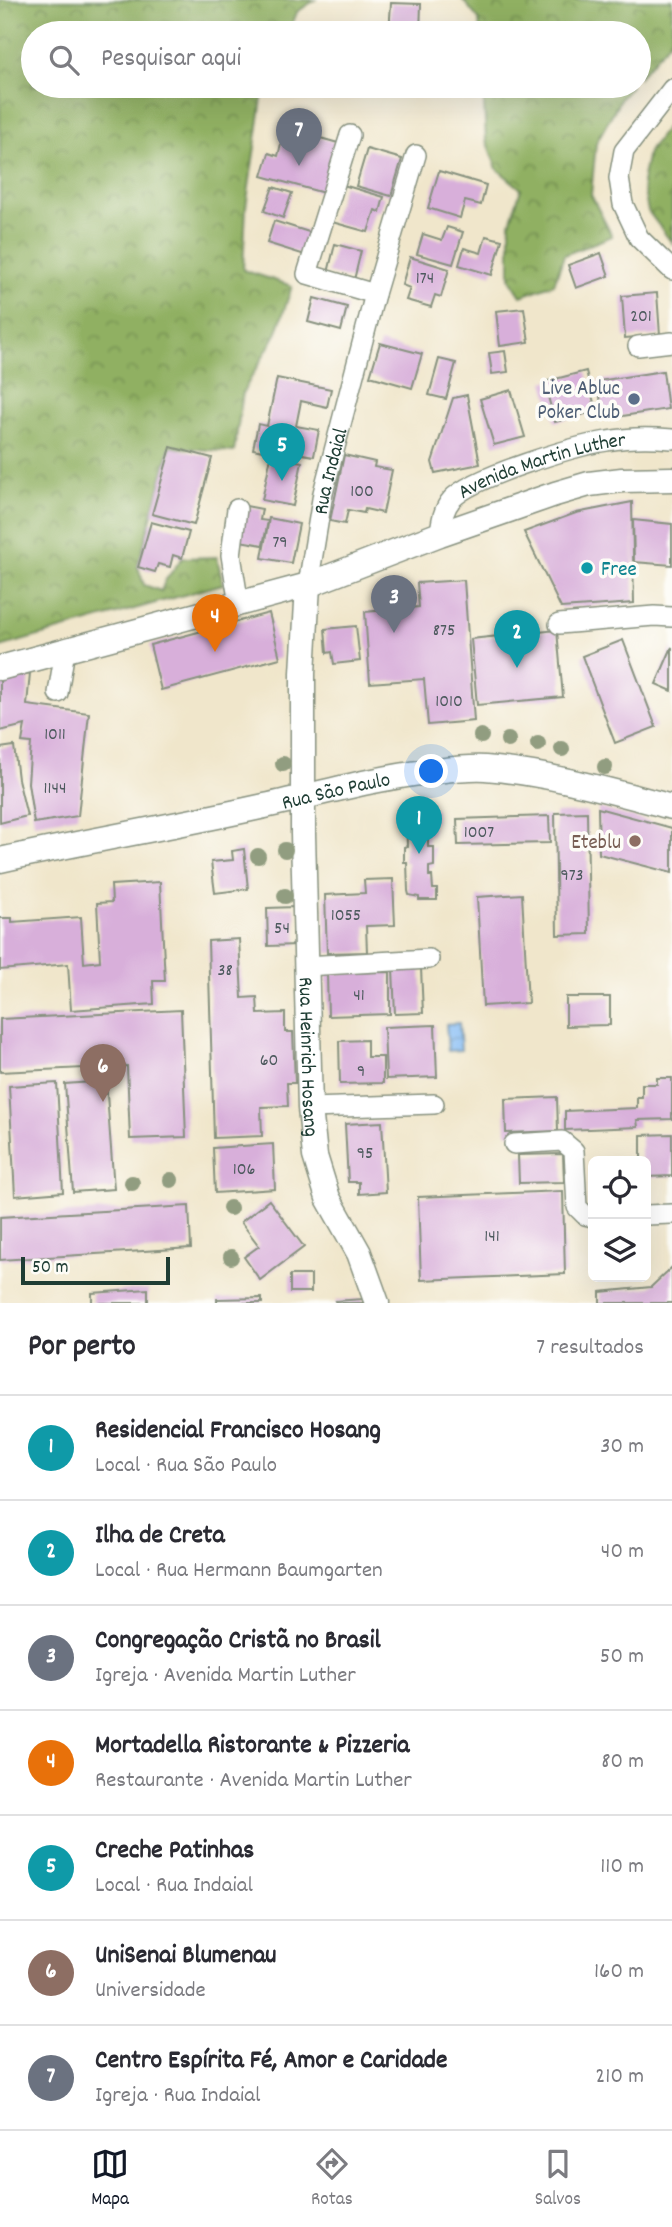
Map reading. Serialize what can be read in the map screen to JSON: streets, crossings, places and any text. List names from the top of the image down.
{
  "streets": {
    "main road": [
      "Avenida Martin Luther",
      "Rua Indaial",
      "Rua São Paulo",
      "Rua Heinrich Hosang"
    ]
  },
  "crossings": [
    ["Avenida Martin Luther", "Rua Indaial"],
    ["Rua Indaial", "Rua São Paulo"],
    ["Rua Indaial", "Rua Heinrich Hosang"],
    ["Rua São Paulo", "Rua Heinrich Hosang"]
  ],
  "places": ["Live Abluc Poker Club", "Free", "Eteblu"],
  "house_numbers": [
    "174",
    "201",
    "100",
    "79",
    "875",
    "1010",
    "1011",
    "1144",
    "1007",
    "973",
    "1055",
    "54",
    "38",
    "41",
    "60",
    "9",
    "95",
    "106",
    "141"
  ],
  "scale_bar": "50 m",
  "page": {
    "search": "Pesquisar aqui",
    "pins": [
      "7",
      "5",
      "3",
      "4",
      "2",
      "1",
      "6"
    ],
    "scale": "50 m",
    "heading": ["Por perto", "7 resultados"],
    "list": [
      {
        "mark": "1",
        "name": "Residencial Francisco Hosang",
        "note": "Local · Rua São Paulo",
        "value": "30 m"
      },
      {
        "mark": "2",
        "name": "Ilha de Creta",
        "note": "Local · Rua Hermann Baumgarten",
        "value": "40 m"
      },
      {
        "mark": "3",
        "name": "Congregação Cristã no Brasil",
        "note": "Igreja · Avenida Martin Luther",
        "value": "50 m"
      },
      {
        "mark": "4",
        "name": "Mortadella Ristorante & Pizzeria",
        "note": "Restaurante · Avenida Martin Luther",
        "value": "80 m"
      },
      {
        "mark": "5",
        "name": "Creche Patinhas",
        "note": "Local · Rua Indaial",
        "value": "110 m"
      },
      {
        "mark": "6",
        "name": "UniSenai Blumenau",
        "note": "Universidade",
        "value": "160 m"
      },
      {
        "mark": "7",
        "name": "Centro Espírita Fé, Amor e Caridade",
        "note": "Igreja · Rua Indaial",
        "value": "210 m"
      }
    ],
    "nav": ["Mapa", "Rotas", "Salvos"]
  }
}
